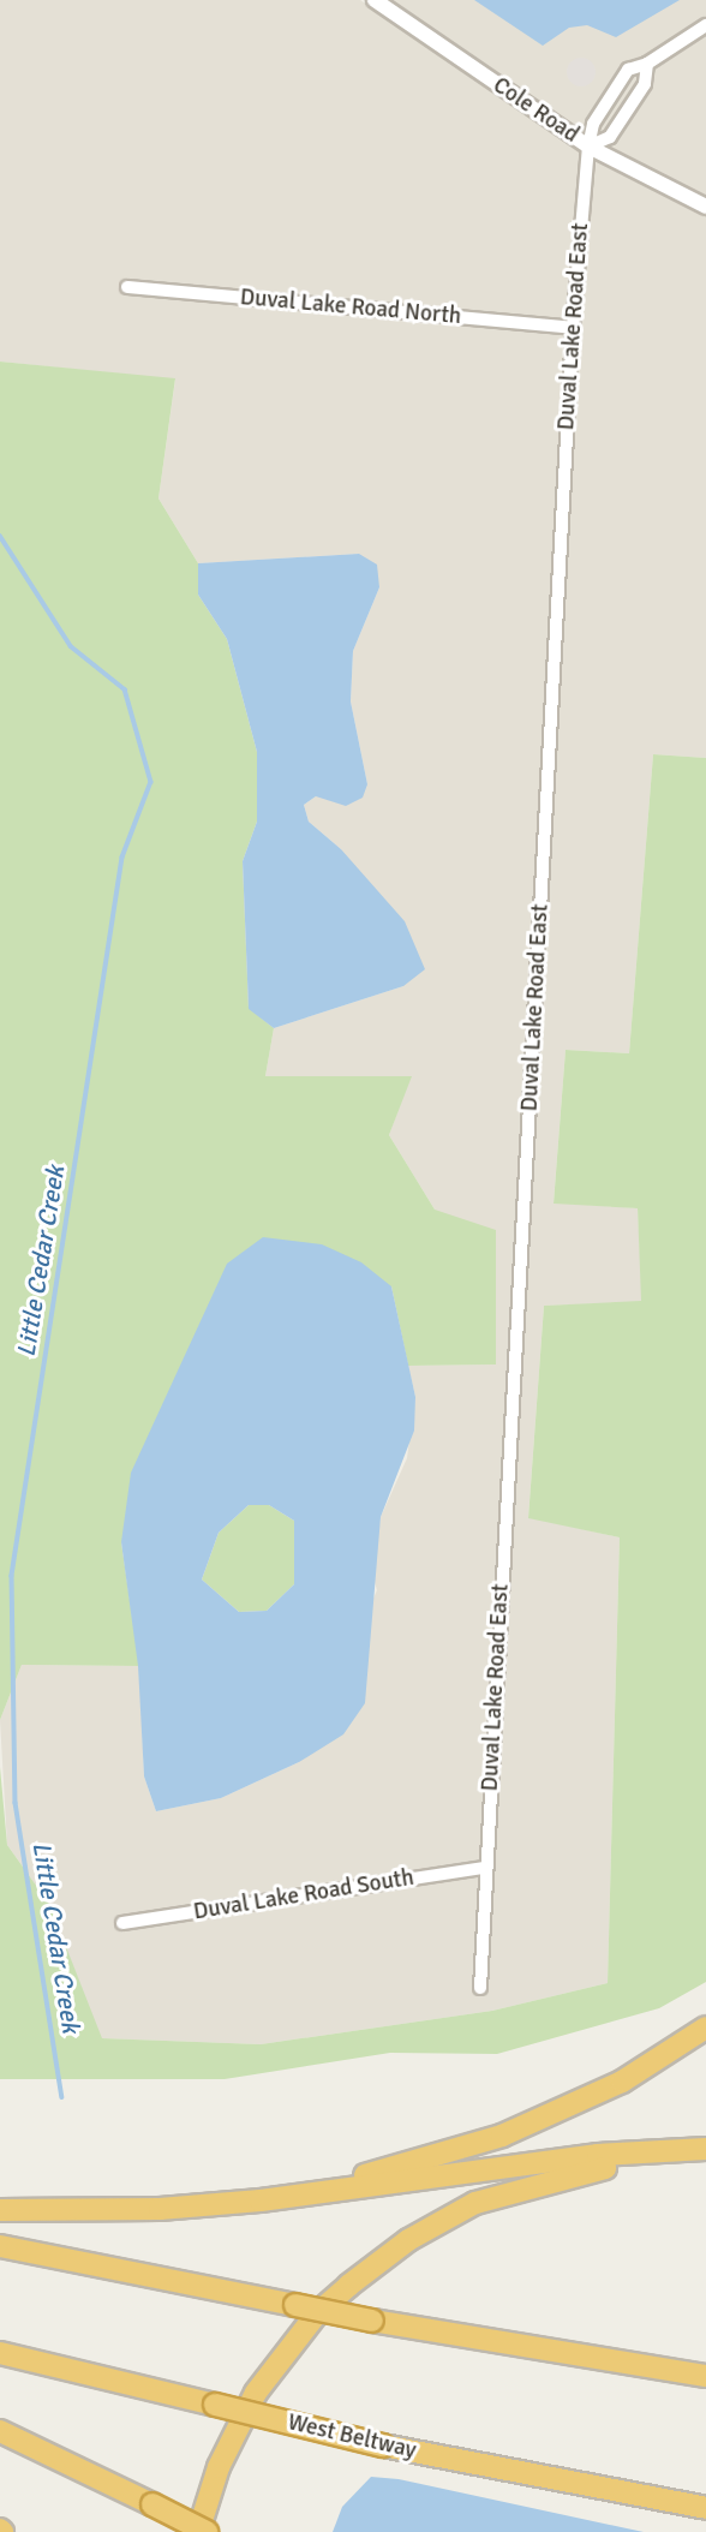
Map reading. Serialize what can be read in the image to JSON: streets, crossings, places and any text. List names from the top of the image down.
{
  "streets": {
    "highway": ["West Beltway"],
    "street": [
      "Cole Road",
      "Duval Lake Road North",
      "Duval Lake Road East",
      "Duval Lake Road South"
    ]
  },
  "crossings": [
    ["Cole Road", "Duval Lake Road East"],
    ["Duval Lake Road North", "Duval Lake Road East"],
    ["Duval Lake Road East", "Duval Lake Road South"]
  ],
  "water": ["Little Cedar Creek"]
}
